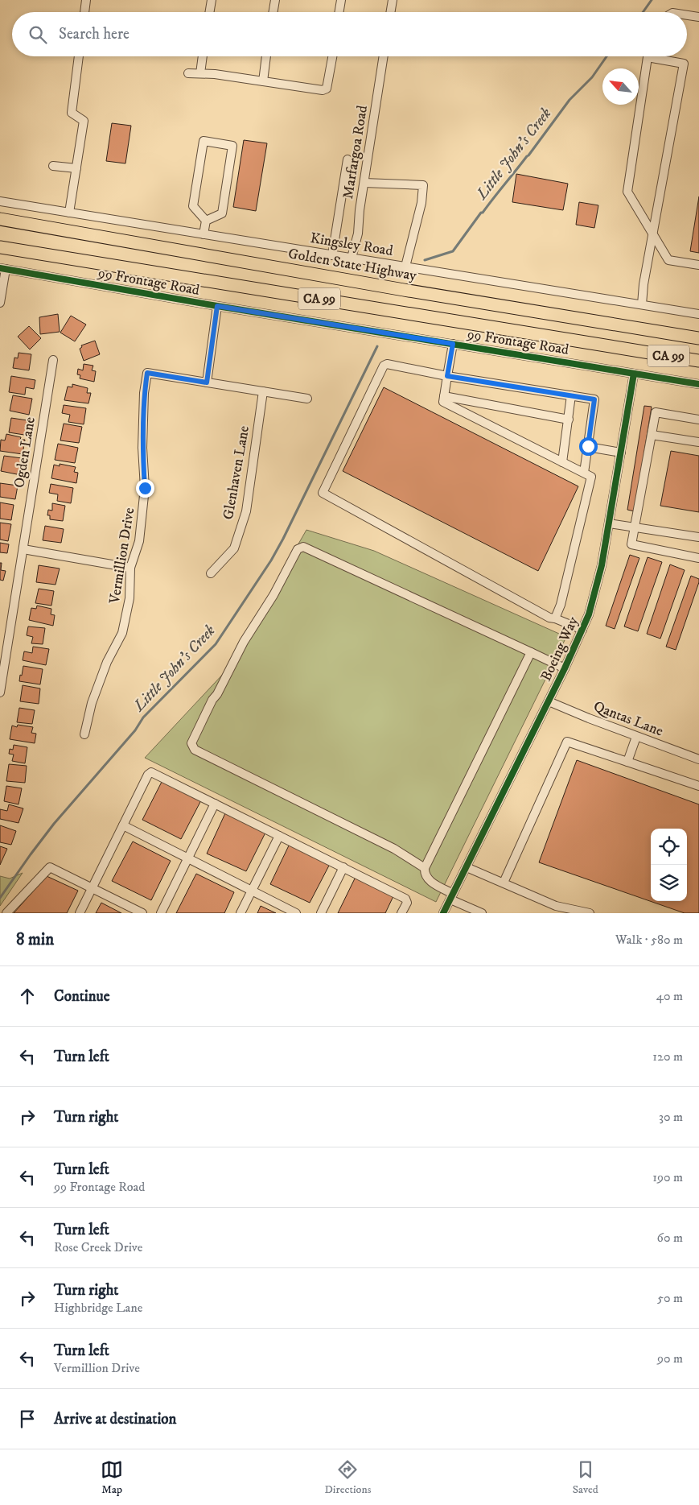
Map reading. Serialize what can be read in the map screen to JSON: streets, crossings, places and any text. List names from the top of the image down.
{
  "streets": {
    "highway": ["Golden State Highway", "CA 99"],
    "street": [
      "Marfargoa Road",
      "Kingsley Road",
      "99 Frontage Road",
      "Ogden Lane",
      "Glenhaven Lane",
      "Vermillion Drive",
      "Boeing Way",
      "Qantas Lane"
    ]
  },
  "crossings": [
    ["Marfargoa Road", "Kingsley Road"],
    ["99 Frontage Road", "Boeing Way"],
    ["Boeing Way", "Qantas Lane"]
  ],
  "water": ["Little John's Creek"],
  "north": "top left",
  "page": {
    "search": "Search here",
    "heading": ["8 min", "Walk · 580 m"],
    "list": [
      ["Continue", "40 m"],
      ["Turn left", "120 m"],
      ["Turn right", "30 m"],
      ["Turn left", "99 Frontage Road", "190 m"],
      ["Turn left", "Rose Creek Drive", "60 m"],
      ["Turn right", "Highbridge Lane", "50 m"],
      ["Turn left", "Vermillion Drive", "90 m"],
      "Arrive at destination"
    ],
    "nav": ["Map", "Directions", "Saved"]
  }
}
